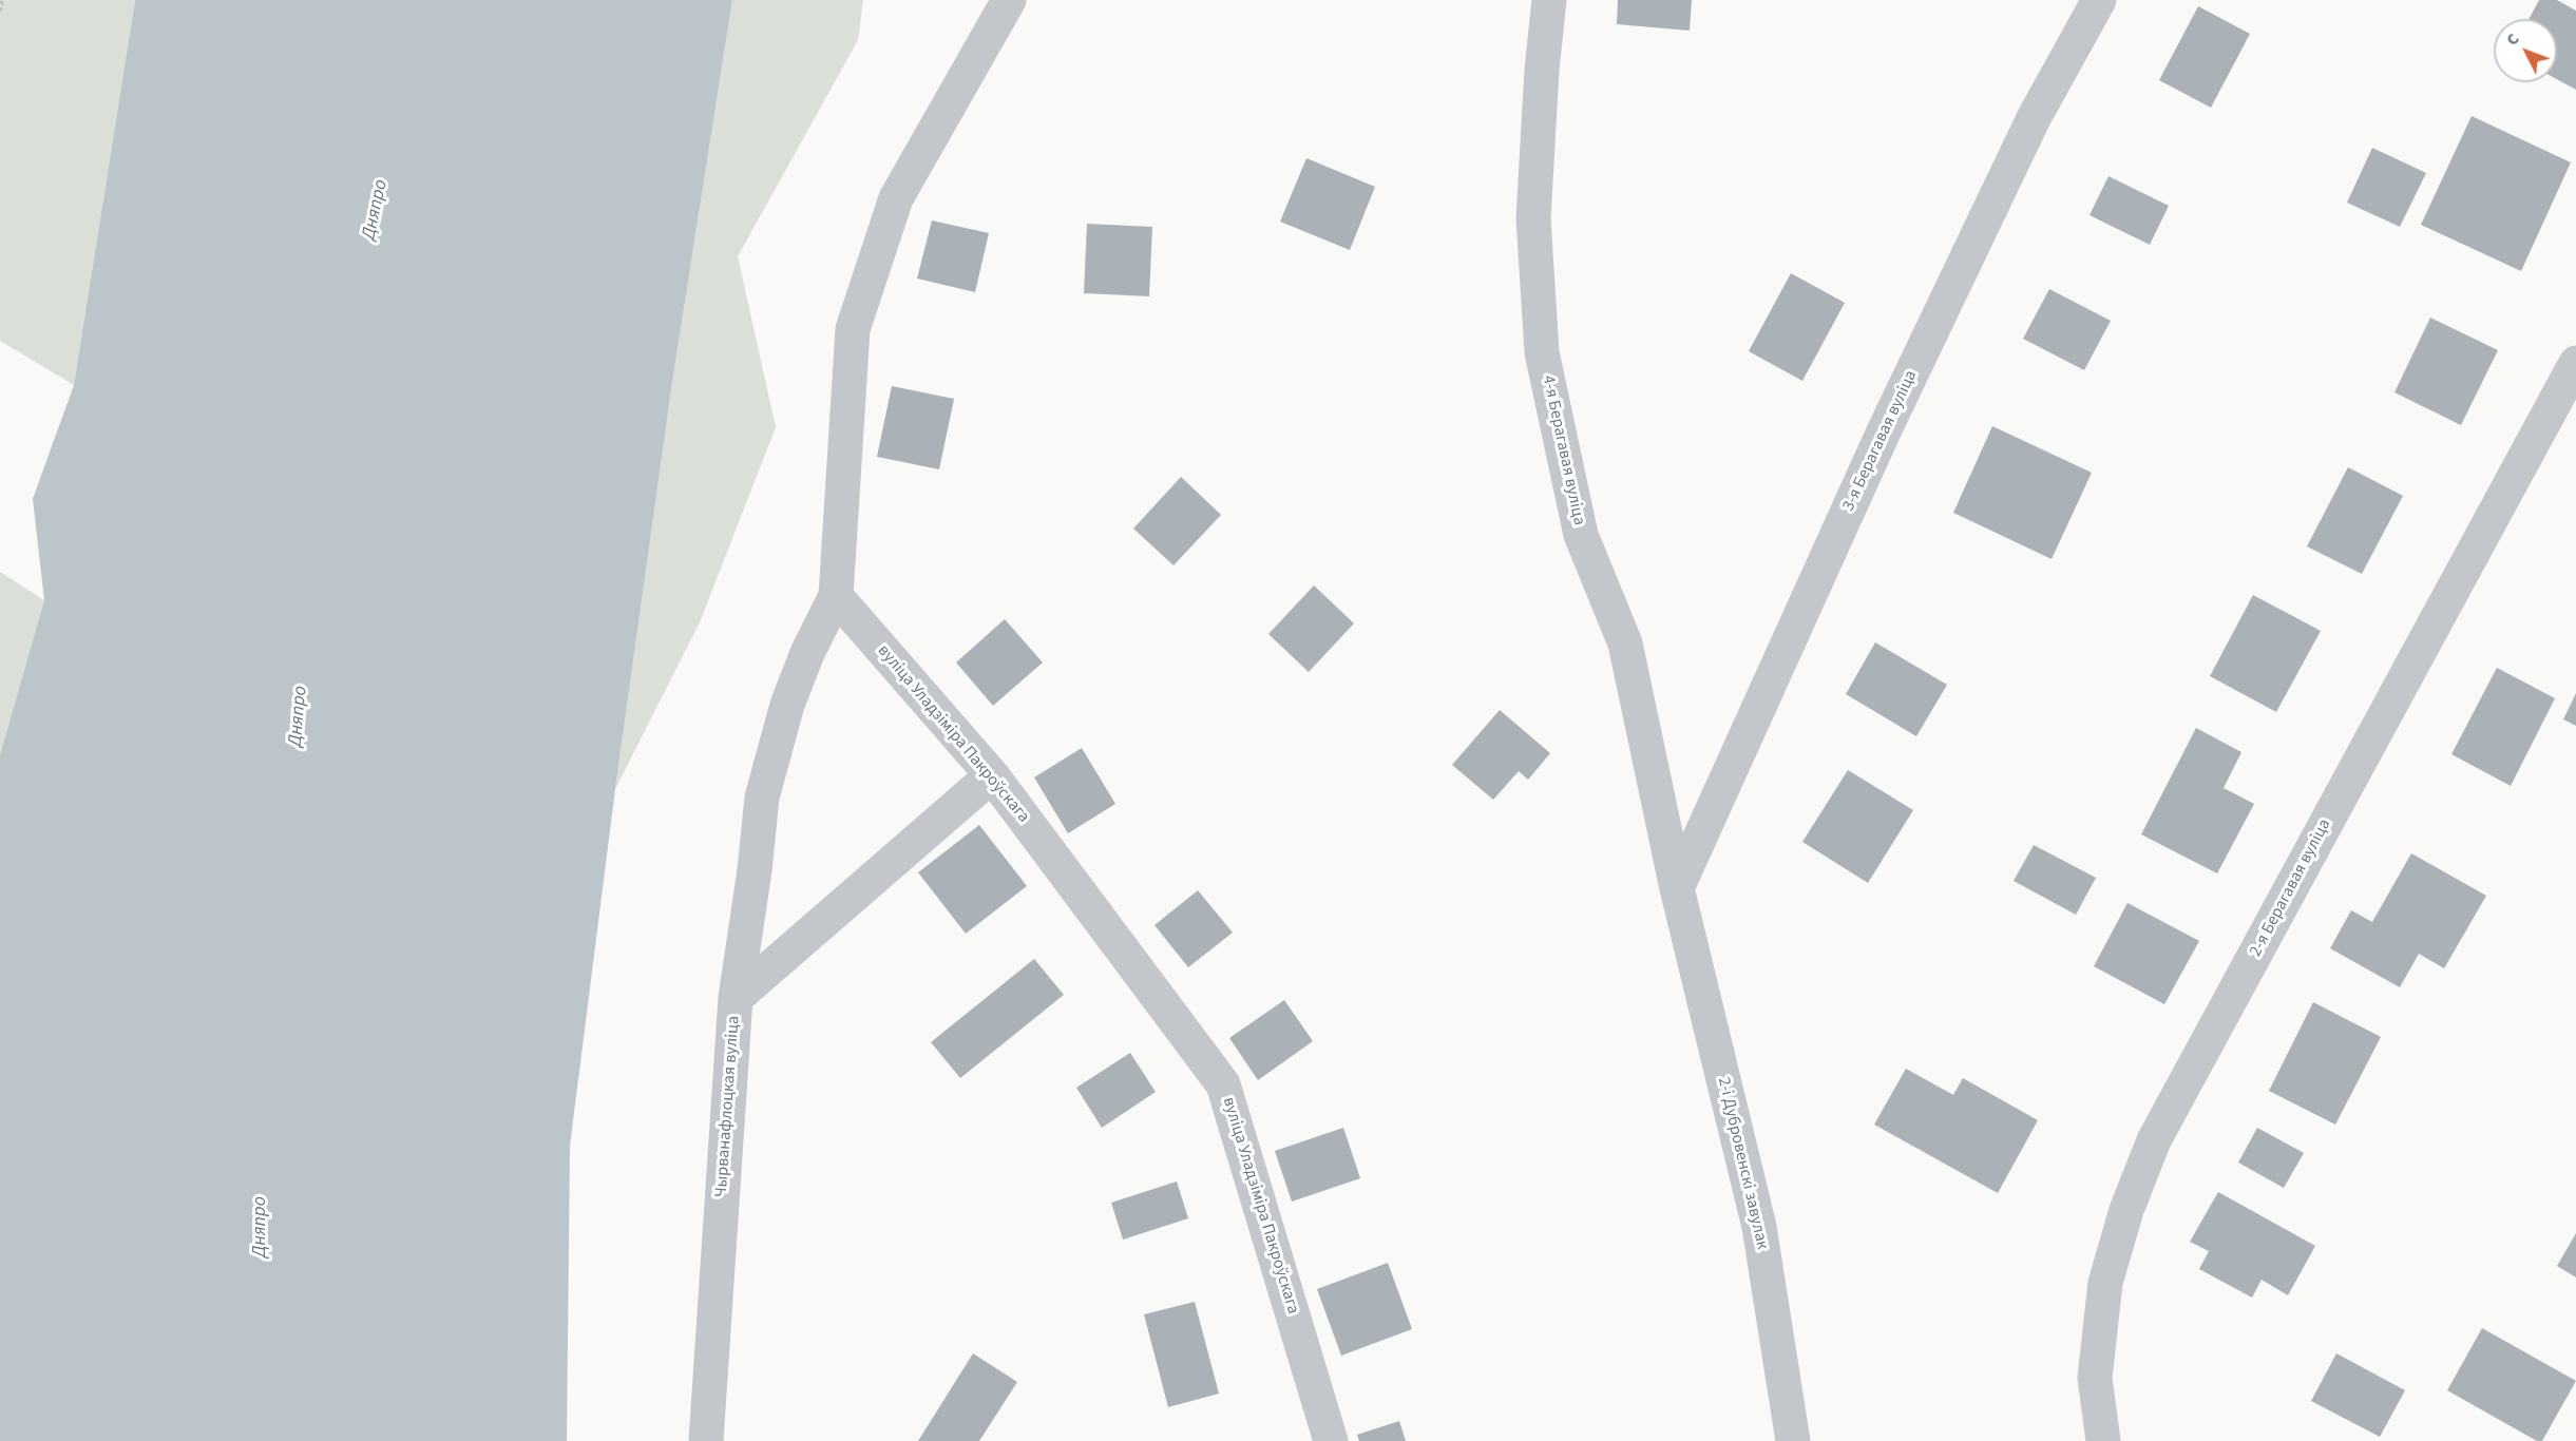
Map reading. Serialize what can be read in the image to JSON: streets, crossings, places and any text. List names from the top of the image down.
{
  "streets": {
    "street": [
      "3-я Берагавая вуліца",
      "4-я Берагавая вуліца",
      "вуліца Уладзіміра Пакроўскага",
      "2-я Берагавая вуліца",
      "Чырванафлоцкая вуліца",
      "2-і Дубровенскі завулак"
    ]
  },
  "crossings": [
    ["3-я Берагавая вуліца", "4-я Берагавая вуліца"],
    ["3-я Берагавая вуліца", "2-і Дубровенскі завулак"],
    ["4-я Берагавая вуліца", "2-і Дубровенскі завулак"],
    ["вуліца Уладзіміра Пакроўскага", "Чырванафлоцкая вуліца"]
  ],
  "water": ["Дняпро"],
  "north": "top left"
}
